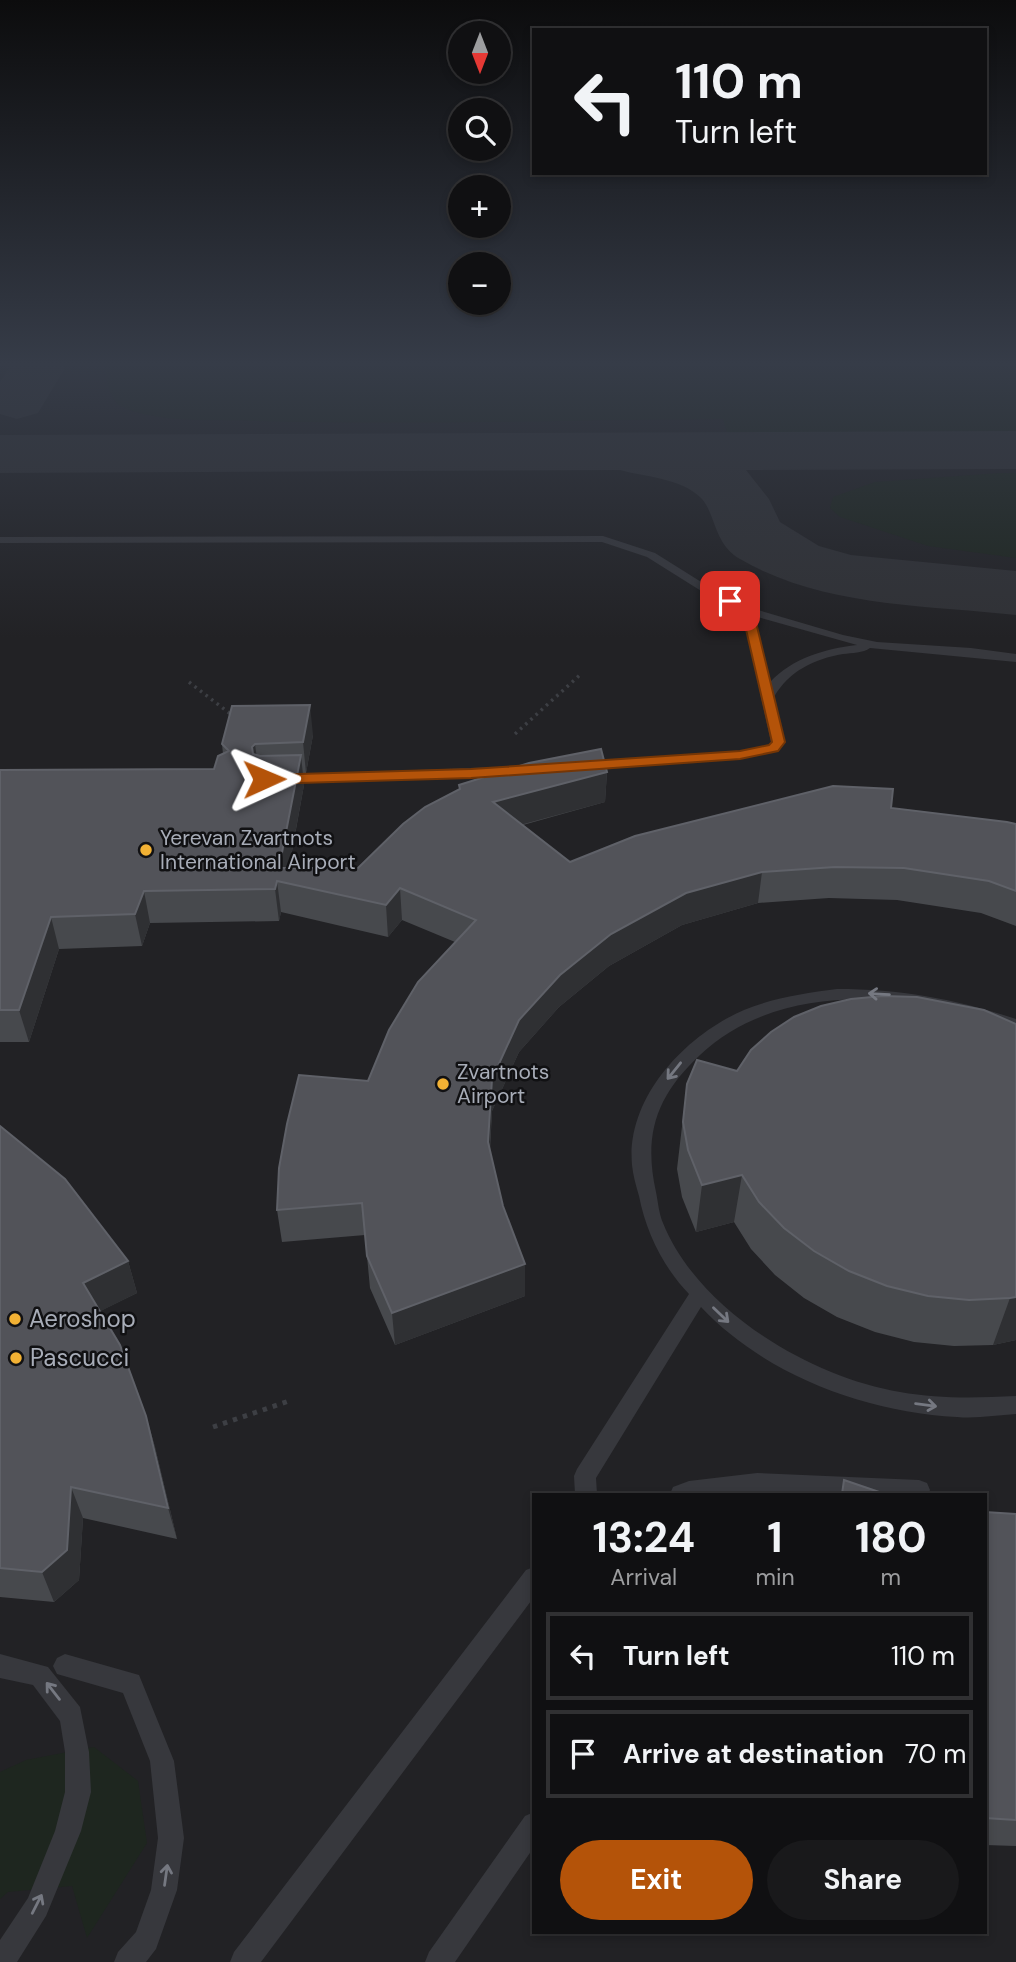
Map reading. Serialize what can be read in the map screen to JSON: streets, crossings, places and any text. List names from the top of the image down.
{
  "places": [
    "Yerevan Zvartnots International Airport",
    "Zvartnots Airport",
    "Aeroshop",
    "Pascucci"
  ],
  "north": "bottom",
  "page": {
    "map_buttons": ["+", "−"],
    "turn": ["110 m", "Turn left"],
    "eta": [
      "13:24",
      "Arrival",
      "1",
      "min",
      "180",
      "m"
    ],
    "list": [
      {
        "name": "Turn left",
        "value": "110 m"
      },
      {
        "name": "Arrive at destination",
        "value": "70 m"
      }
    ],
    "buttons": ["Exit", "Share"]
  }
}
